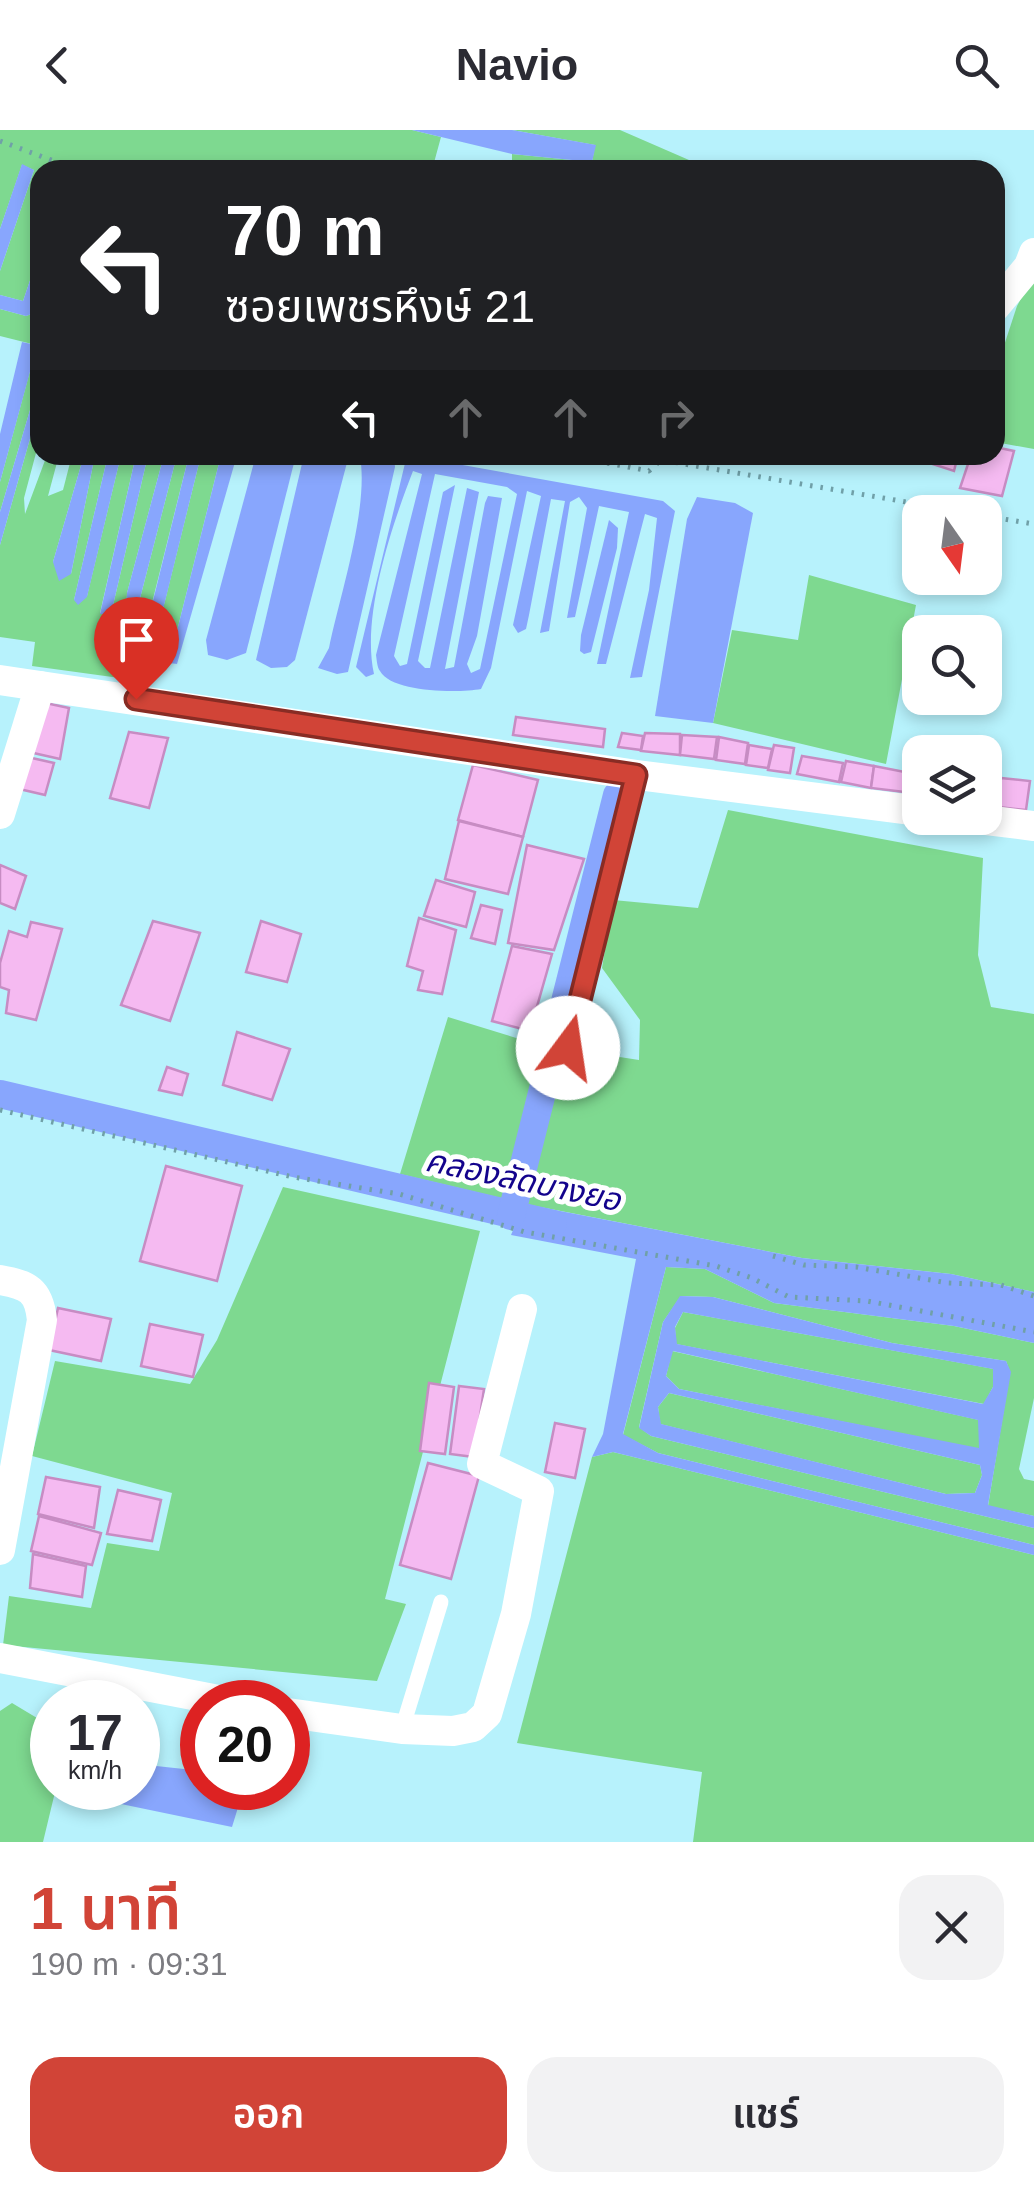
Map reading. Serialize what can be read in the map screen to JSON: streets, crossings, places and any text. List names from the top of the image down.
{
  "water": ["คลองลัดบางยอ"],
  "north": "bottom",
  "page": {
    "header": "Navio",
    "turn": ["70 m", "ซอยเพชรหึงษ์ 21"],
    "speed": "17 km/h",
    "limit": "20",
    "heading": ["1 นาที", "190 m · 09:31"],
    "buttons": ["ออก", "แชร์"]
  }
}
